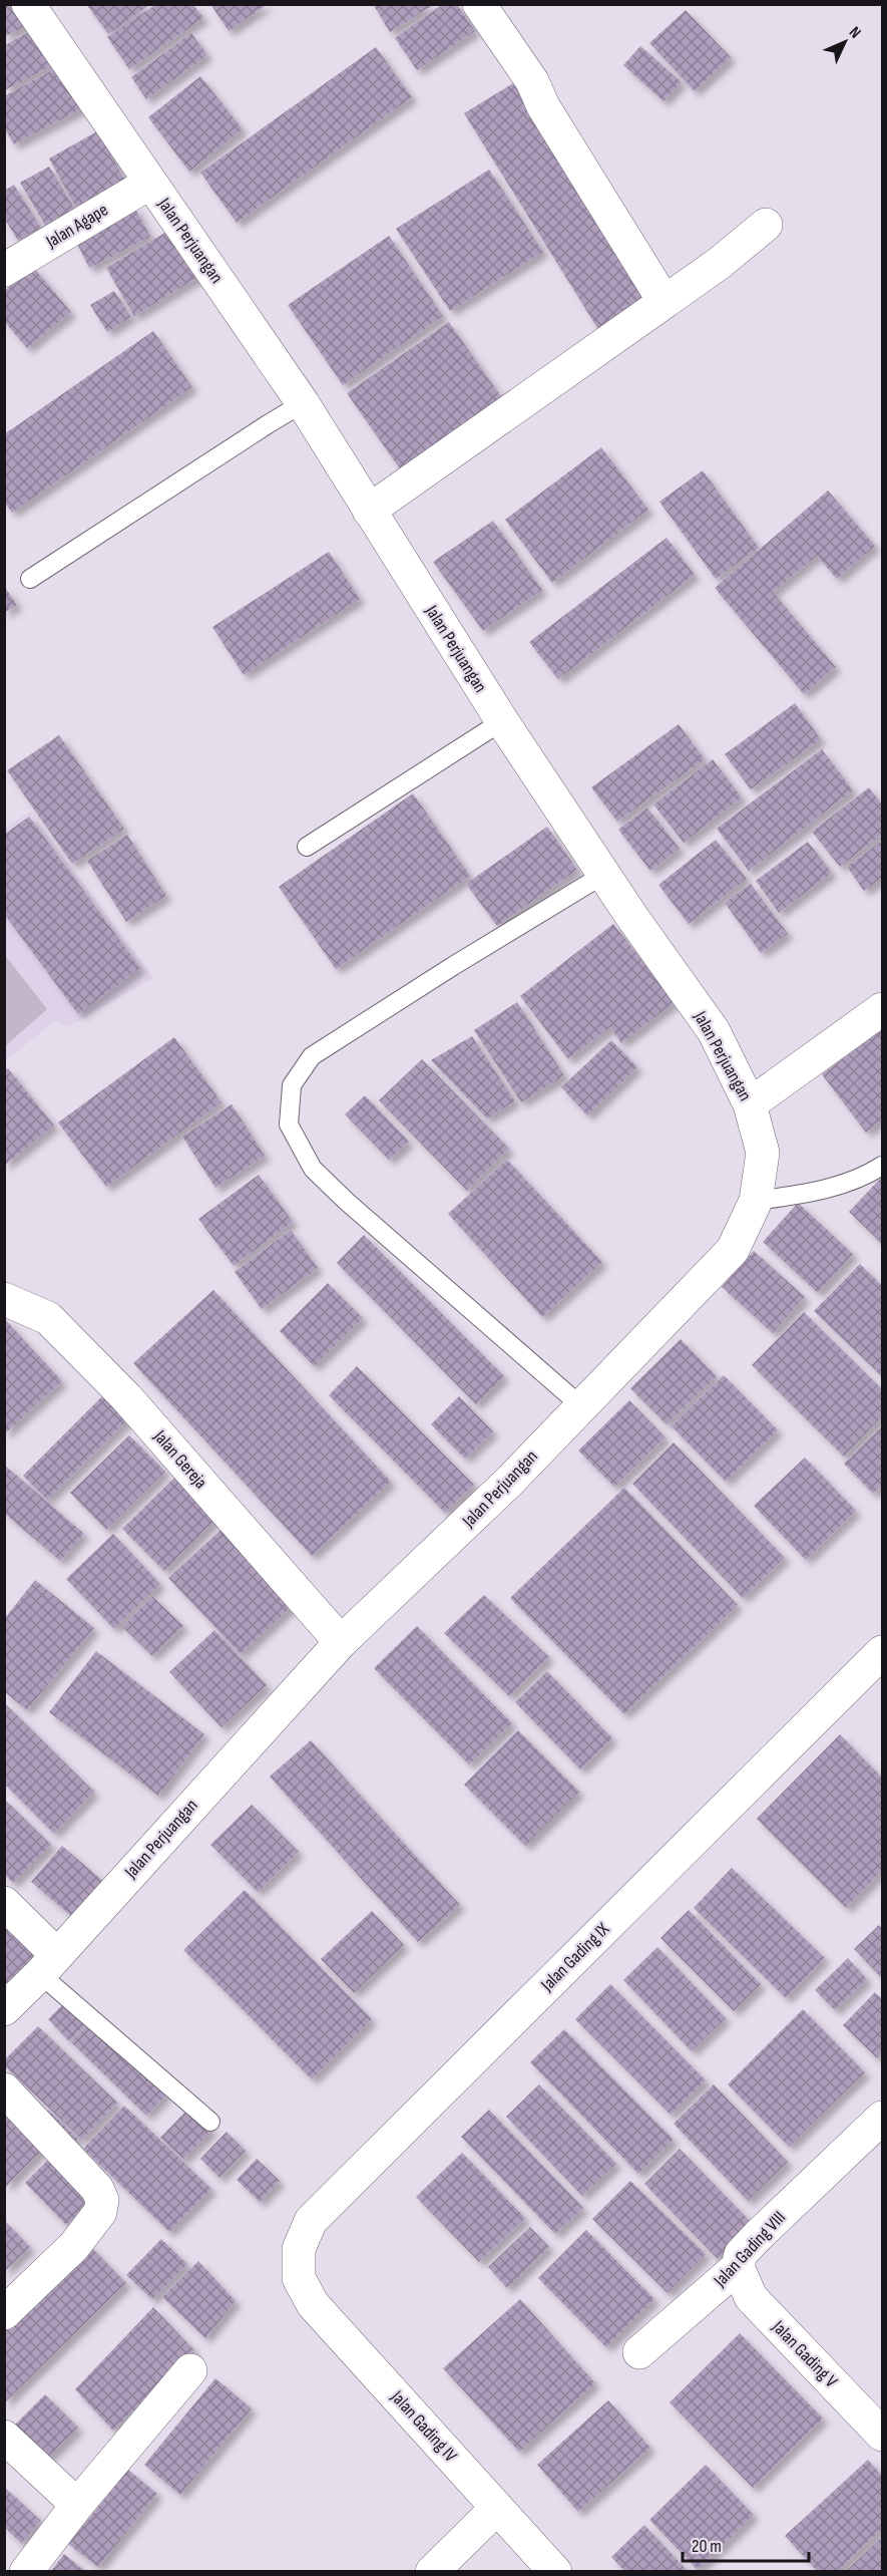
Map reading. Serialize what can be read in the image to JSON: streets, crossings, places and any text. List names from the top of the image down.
{
  "streets": {
    "street": [
      "Jalan Agape",
      "Jalan Perjuangan",
      "Jalan Gereja",
      "Jalan Gading IX",
      "Jalan Gading VIII",
      "Jalan Gading V",
      "Jalan Gading IV"
    ]
  },
  "crossings": [
    ["Jalan Agape", "Jalan Perjuangan"],
    ["Jalan Perjuangan", "Jalan Gereja"],
    ["Jalan Gading IX", "Jalan Gading IV"],
    ["Jalan Gading VIII", "Jalan Gading V"]
  ],
  "scale_bar": "20 m",
  "north": "top right"
}
